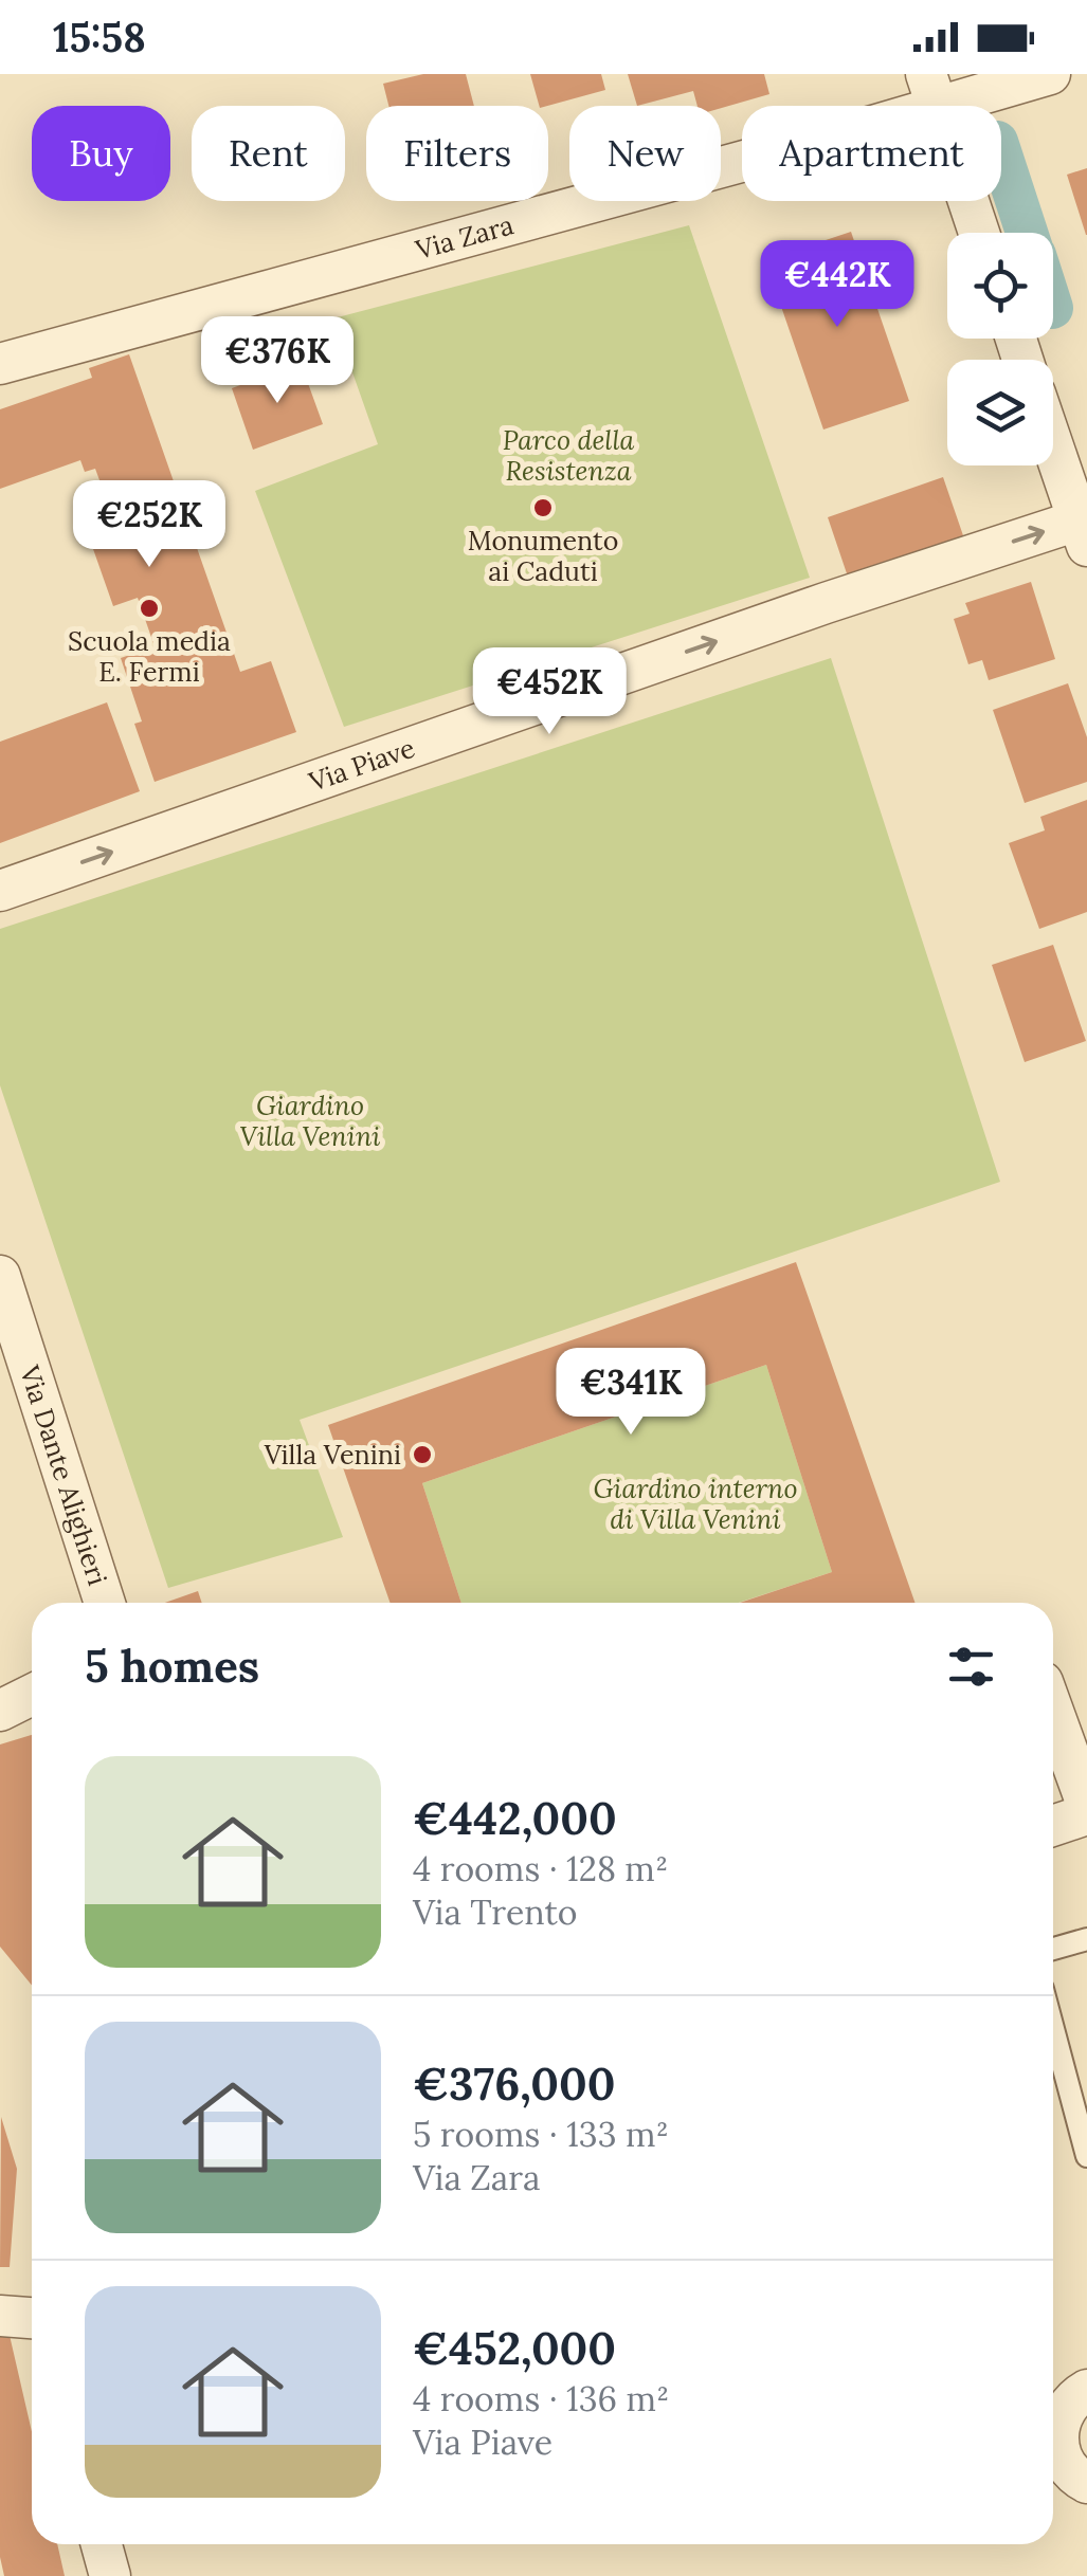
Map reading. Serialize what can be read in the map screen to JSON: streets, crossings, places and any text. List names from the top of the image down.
{
  "streets": {
    "street": ["Via Zara", "Via Piave", "Via Dante Alighieri"]
  },
  "one_way": ["Via Piave"],
  "parks": ["Parco della Resistenza", "Giardino Villa Venini", "Giardino interno di Villa Venini"],
  "places": ["Monumento ai Caduti", "Scuola media E. Fermi", "Villa Venini"],
  "page": {
    "status": "15:58",
    "chip": [
      "Buy",
      "Rent",
      "Filters",
      "New",
      "Apartment"
    ],
    "price": [
      "€442K",
      "€376K",
      "€252K",
      "€452K",
      "€341K"
    ],
    "heading": "5 homes",
    "list": [
      {
        "name": "€442,000",
        "note": "4 rooms · 128 m² · Via Trento"
      },
      {
        "name": "€376,000",
        "note": "5 rooms · 133 m² · Via Zara"
      },
      {
        "name": "€452,000",
        "note": "4 rooms · 136 m² · Via Piave"
      }
    ]
  }
}
